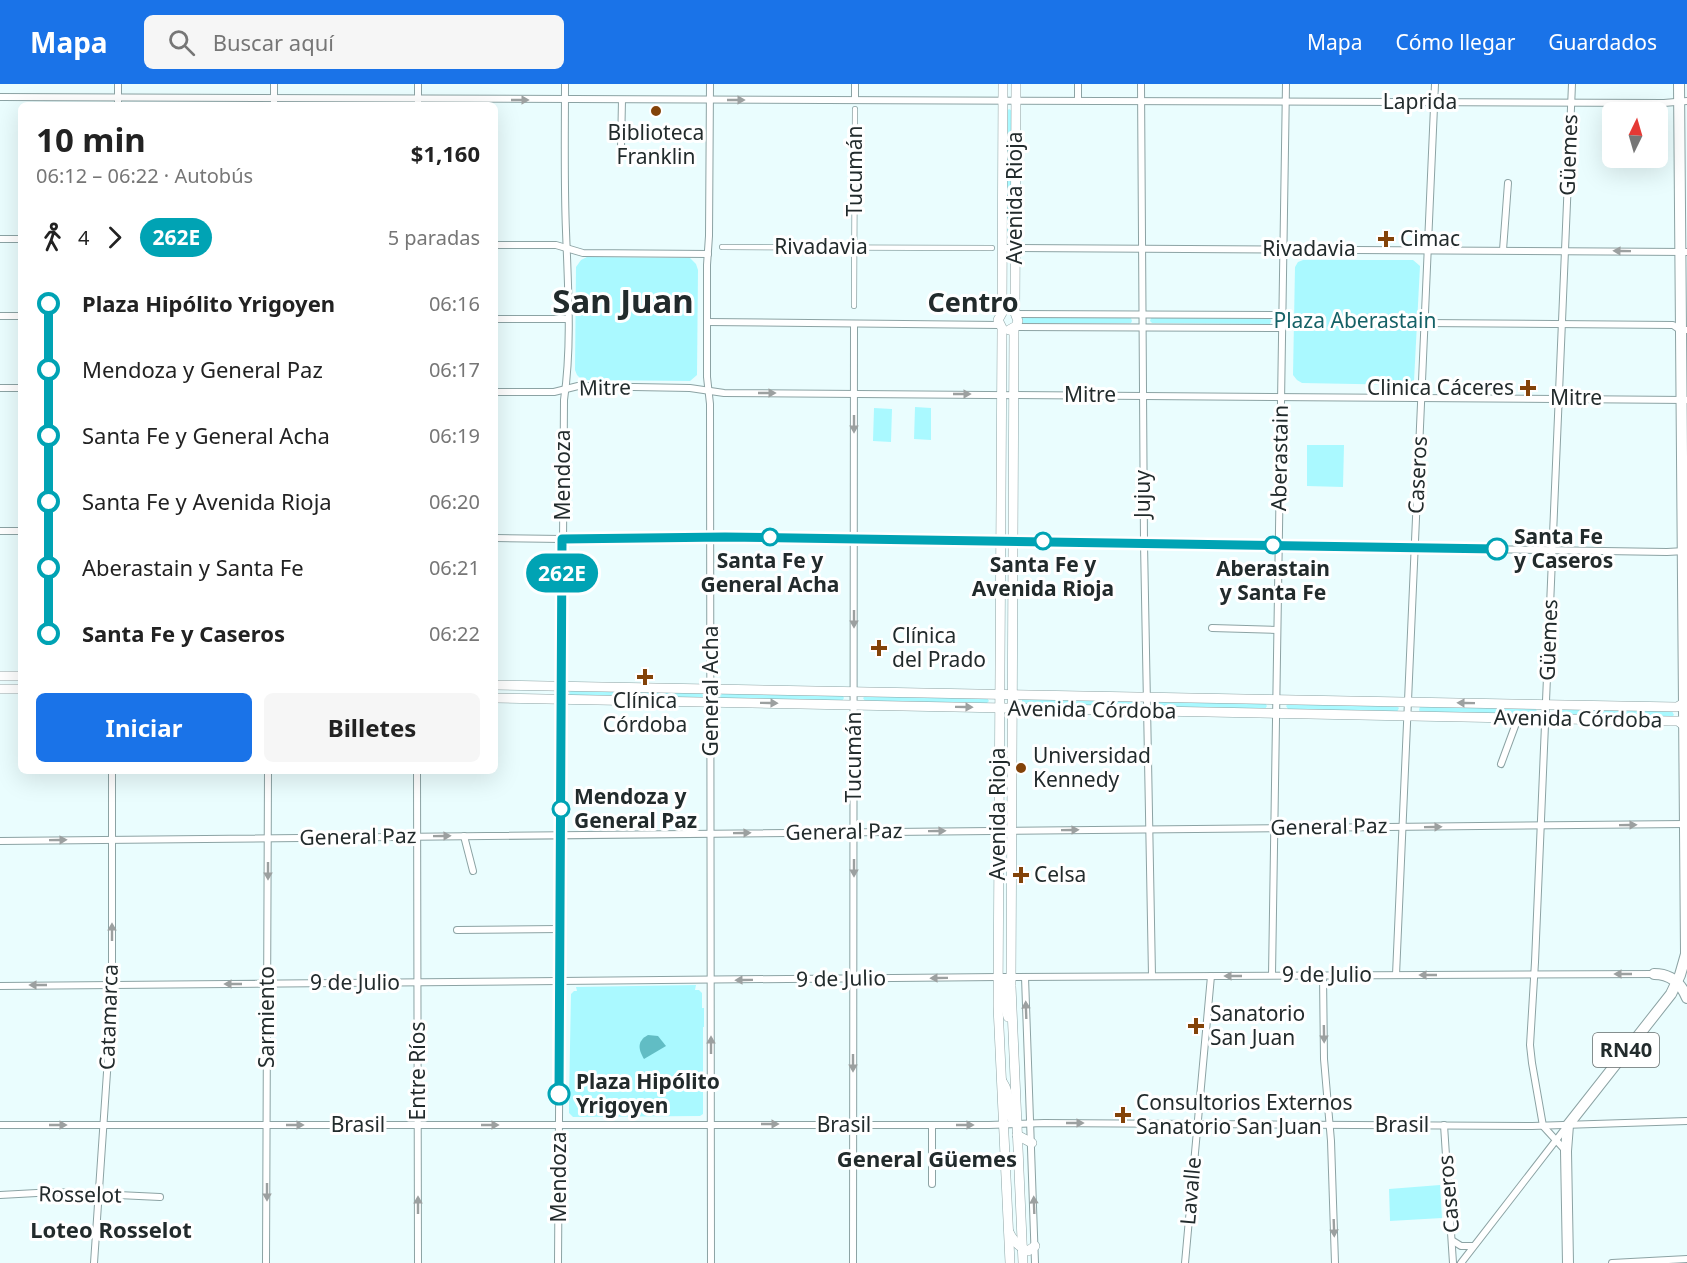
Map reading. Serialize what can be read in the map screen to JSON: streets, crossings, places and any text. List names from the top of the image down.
{
  "streets": {
    "main road": ["Avenida Rioja", "Avenida Córdoba", "RN40"],
    "street": [
      "Laprida",
      "Güemes",
      "Tucumán",
      "Rivadavia",
      "Mitre",
      "Aberastain",
      "Mendoza",
      "Caseros",
      "Jujuy",
      "General Acha",
      "General Paz",
      "9 de Julio",
      "Catamarca",
      "Sarmiento",
      "Entre Ríos",
      "Brasil",
      "Lavalle",
      "Rosselot"
    ]
  },
  "crossings": [
    ["Laprida", "Güemes"],
    ["Laprida", "Tucumán"],
    ["Laprida", "Avenida Rioja"],
    ["Laprida", "Aberastain"],
    ["Laprida", "Mendoza"],
    ["Laprida", "Caseros"],
    ["Laprida", "Jujuy"],
    ["Laprida", "General Acha"],
    ["Laprida", "RN40"],
    ["Güemes", "Rivadavia"],
    ["Güemes", "Mitre"],
    ["Güemes", "Avenida Córdoba"],
    ["Güemes", "General Paz"],
    ["Güemes", "9 de Julio"],
    ["Güemes", "Brasil"],
    ["Tucumán", "Rivadavia"],
    ["Tucumán", "Mitre"],
    ["Tucumán", "Avenida Córdoba"],
    ["Tucumán", "General Paz"],
    ["Tucumán", "9 de Julio"],
    ["Tucumán", "Brasil"],
    ["Avenida Rioja", "Rivadavia"],
    ["Avenida Rioja", "Mitre"],
    ["Avenida Rioja", "Avenida Córdoba"],
    ["Avenida Rioja", "General Paz"],
    ["Avenida Rioja", "9 de Julio"],
    ["Avenida Rioja", "Brasil"],
    ["Rivadavia", "Aberastain"],
    ["Rivadavia", "Caseros"],
    ["Rivadavia", "Jujuy"],
    ["Rivadavia", "RN40"],
    ["Mitre", "Aberastain"],
    ["Mitre", "Mendoza"],
    ["Mitre", "Caseros"],
    ["Mitre", "Jujuy"],
    ["Mitre", "General Acha"],
    ["Mitre", "RN40"],
    ["Aberastain", "Avenida Córdoba"],
    ["Aberastain", "General Paz"],
    ["Aberastain", "9 de Julio"],
    ["Mendoza", "Avenida Córdoba"],
    ["Mendoza", "General Paz"],
    ["Mendoza", "9 de Julio"],
    ["Mendoza", "Brasil"],
    ["Caseros", "Avenida Córdoba"],
    ["Caseros", "General Paz"],
    ["Caseros", "9 de Julio"],
    ["Caseros", "Brasil"],
    ["Jujuy", "Avenida Córdoba"],
    ["Jujuy", "General Paz"],
    ["Jujuy", "9 de Julio"],
    ["General Acha", "Avenida Córdoba"],
    ["General Acha", "General Paz"],
    ["General Acha", "9 de Julio"],
    ["General Acha", "Brasil"],
    ["Avenida Córdoba", "RN40"],
    ["General Paz", "Catamarca"],
    ["General Paz", "Sarmiento"],
    ["General Paz", "RN40"],
    ["General Paz", "Entre Ríos"],
    ["9 de Julio", "Catamarca"],
    ["9 de Julio", "Sarmiento"],
    ["9 de Julio", "Entre Ríos"],
    ["9 de Julio", "Lavalle"],
    ["Catamarca", "Brasil"],
    ["Catamarca", "Rosselot"],
    ["Sarmiento", "Brasil"],
    ["RN40", "Brasil"],
    ["Entre Ríos", "Brasil"],
    ["Brasil", "Lavalle"]
  ],
  "one_way": [
    "Tucumán",
    "General Paz",
    "9 de Julio",
    "Sarmiento",
    "Brasil"
  ],
  "districts": [
    "San Juan",
    "Centro",
    "General Güemes",
    "Loteo Rosselot"
  ],
  "parks": ["Plaza Aberastain"],
  "places": {
    "other": [
      "Biblioteca Franklin",
      "Santa Fe y General Acha",
      "Santa Fe y Avenida Rioja",
      "Aberastain y Santa Fe",
      "Santa Fe y Caseros",
      "Universidad Kennedy",
      "Mendoza y General Paz",
      "Plaza Hipólito Yrigoyen"
    ],
    "health": [
      "Cimac",
      "Clinica Cáceres",
      "Clínica del Prado",
      "Clínica Córdoba",
      "Celsa",
      "Sanatorio San Juan",
      "Consultorios Externos Sanatorio San Juan"
    ]
  },
  "lines": ["bus line 262E"],
  "north": "top",
  "page": {
    "header": "Mapa",
    "search": "Buscar aquí",
    "nav": ["Mapa", "Cómo llegar", "Guardados"],
    "on_map": "262E",
    "heading": ["10 min", "06:12 – 06:22 · Autobús", "$1,160"],
    "legs": ["4", "262E", "5 paradas"],
    "list": [
      {
        "name": "Plaza Hipólito Yrigoyen",
        "value": "06:16"
      },
      {
        "name": "Mendoza y General Paz",
        "value": "06:17"
      },
      {
        "name": "Santa Fe y General Acha",
        "value": "06:19"
      },
      {
        "name": "Santa Fe y Avenida Rioja",
        "value": "06:20"
      },
      {
        "name": "Aberastain y Santa Fe",
        "value": "06:21"
      },
      {
        "name": "Santa Fe y Caseros",
        "value": "06:22"
      }
    ],
    "buttons": ["Iniciar", "Billetes"]
  }
}
